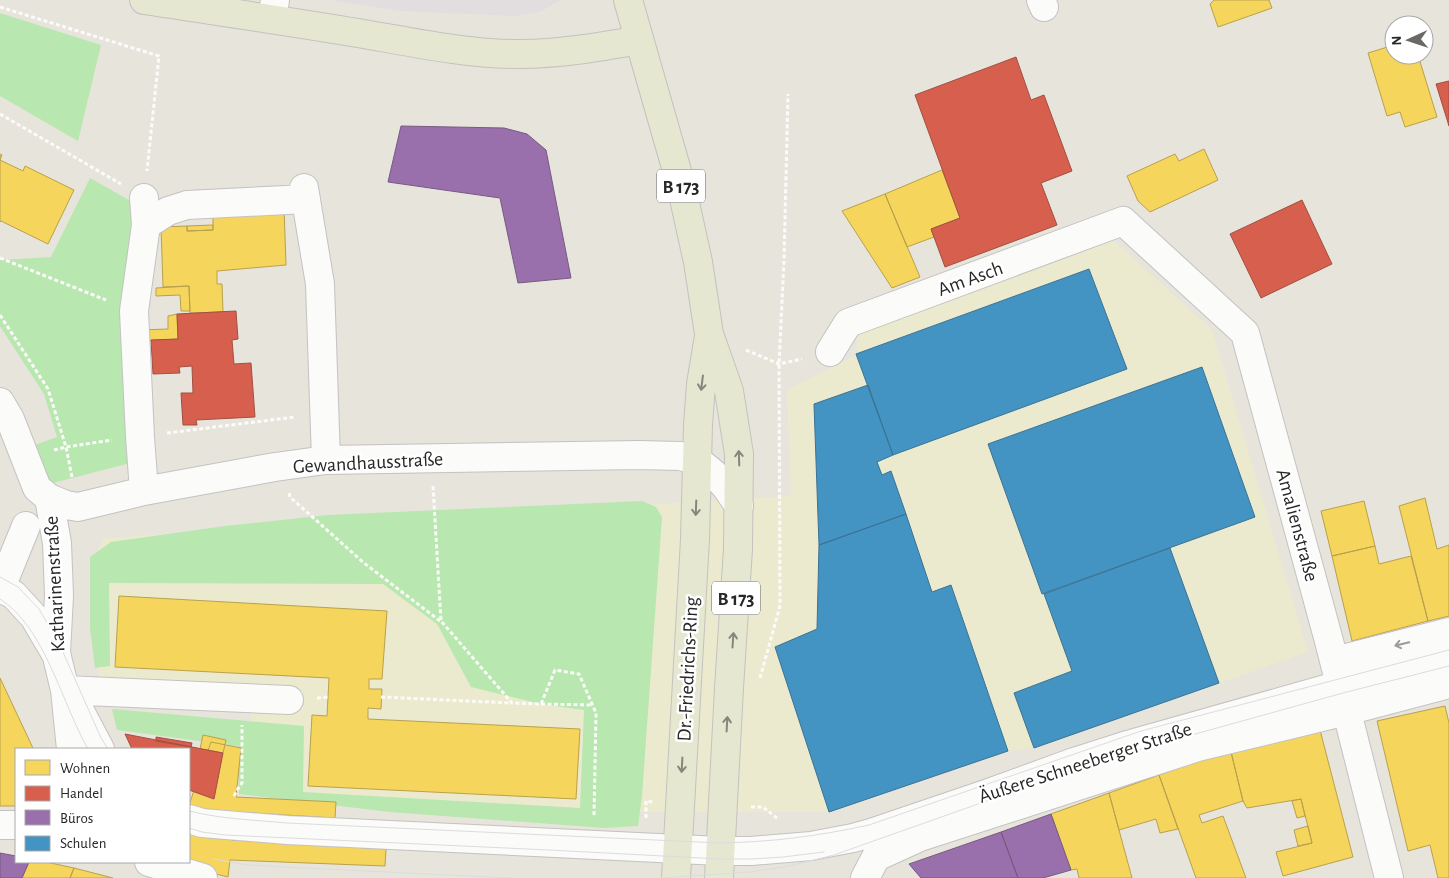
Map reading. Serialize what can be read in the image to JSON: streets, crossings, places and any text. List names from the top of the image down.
{
  "streets": {
    "main road": ["B 173", "Dr.-Friedrichs-Ring"],
    "street": [
      "Am Asch",
      "Gewandhausstraße",
      "Amalienstraße",
      "Katharinenstraße",
      "Äußere Schneeberger Straße"
    ]
  },
  "crossings": [
    ["B 173", "Dr.-Friedrichs-Ring"],
    ["Am Asch", "Amalienstraße"],
    ["Gewandhausstraße", "Katharinenstraße"],
    ["Gewandhausstraße", "Dr.-Friedrichs-Ring"],
    ["Amalienstraße", "Äußere Schneeberger Straße"],
    ["Dr.-Friedrichs-Ring", "Äußere Schneeberger Straße"]
  ],
  "legend": [
    "Wohnen",
    "Handel",
    "Büros",
    "Schulen"
  ],
  "north": "left"
}
